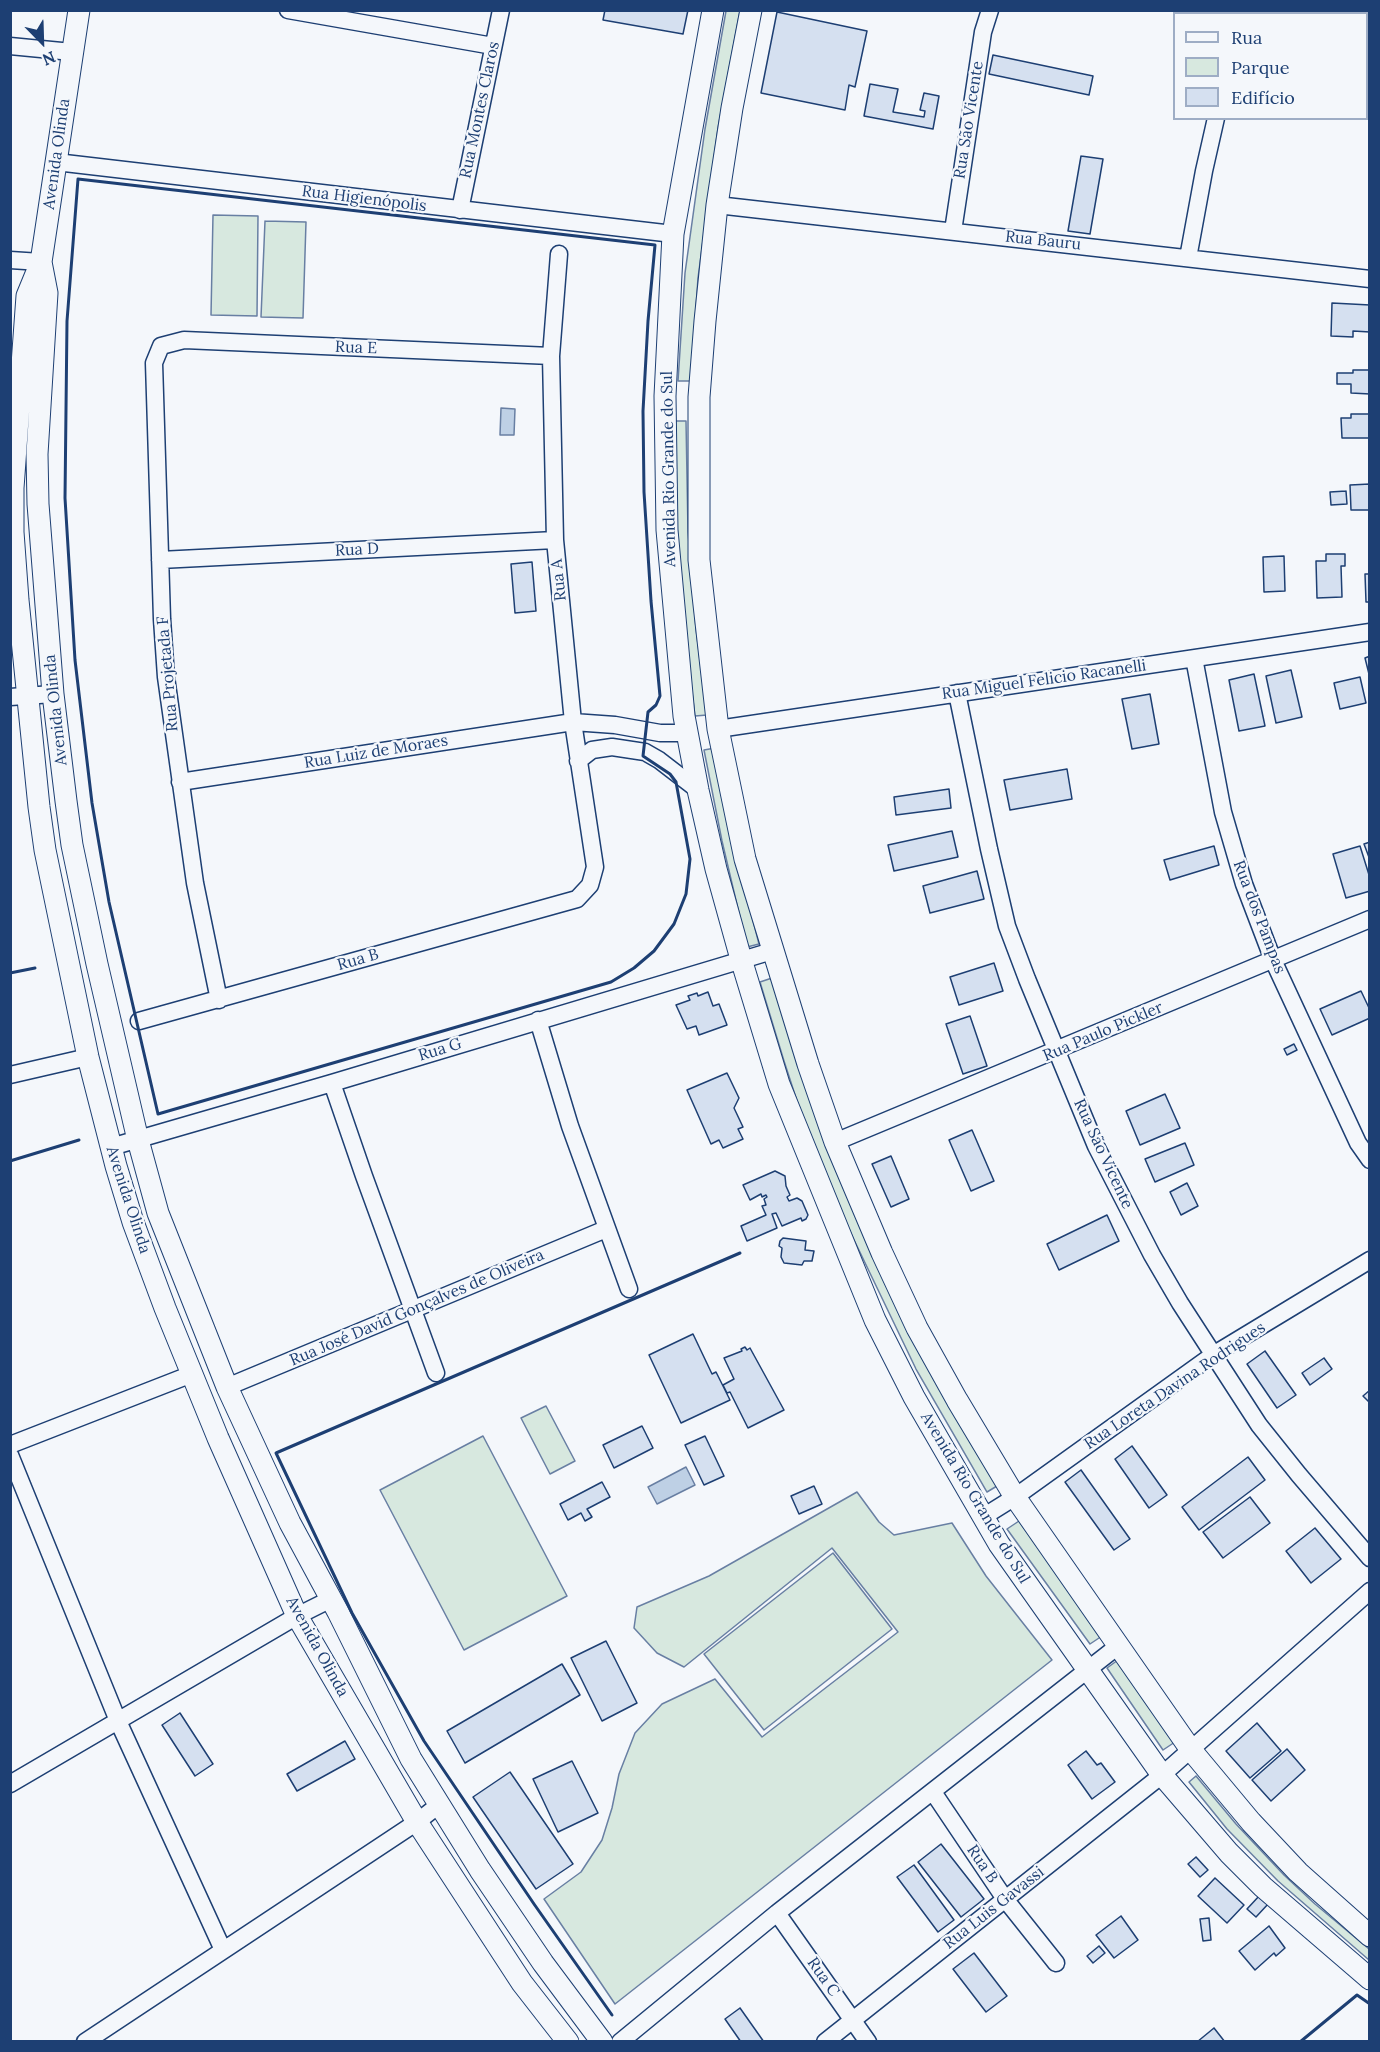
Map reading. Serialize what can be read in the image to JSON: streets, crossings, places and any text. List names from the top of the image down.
{
  "streets": {
    "street": [
      "Rua Montes Claros",
      "Rua São Vicente",
      "Avenida Olinda",
      "Rua Higienópolis",
      "Rua Bauru",
      "Rua E",
      "Avenida Rio Grande do Sul",
      "Rua D",
      "Rua A",
      "Rua Projetada F",
      "Rua Miguel Felicio Racanelli",
      "Rua Luiz de Moraes",
      "Rua dos Pampas",
      "Rua B",
      "Rua Paulo Pickler",
      "Rua G",
      "Rua José David Gonçalves de Oliveira",
      "Rua Loreta Davina Rodrigues",
      "Rua Luis Gavassi",
      "Rua C"
    ]
  },
  "crossings": [
    ["Rua Montes Claros", "Rua Higienópolis"],
    ["Rua São Vicente", "Rua Bauru"],
    ["Rua São Vicente", "Rua Miguel Felicio Racanelli"],
    ["Rua São Vicente", "Rua Paulo Pickler"],
    ["Rua São Vicente", "Rua Loreta Davina Rodrigues"],
    ["Avenida Olinda", "Rua Higienópolis"],
    ["Avenida Olinda", "Rua G"],
    ["Avenida Olinda", "Rua José David Gonçalves de Oliveira"],
    ["Rua Higienópolis", "Avenida Rio Grande do Sul"],
    ["Rua Bauru", "Avenida Rio Grande do Sul"],
    ["Rua E", "Rua A"],
    ["Rua E", "Rua Projetada F"],
    ["Avenida Rio Grande do Sul", "Rua Miguel Felicio Racanelli"],
    ["Avenida Rio Grande do Sul", "Rua Luiz de Moraes"],
    ["Avenida Rio Grande do Sul", "Rua Paulo Pickler"],
    ["Avenida Rio Grande do Sul", "Rua G"],
    ["Avenida Rio Grande do Sul", "Rua Loreta Davina Rodrigues"],
    ["Avenida Rio Grande do Sul", "Rua Luis Gavassi"],
    ["Rua D", "Rua A"],
    ["Rua D", "Rua Projetada F"],
    ["Rua A", "Rua Luiz de Moraes"],
    ["Rua A", "Rua B"],
    ["Rua Projetada F", "Rua Luiz de Moraes"],
    ["Rua Projetada F", "Rua B"],
    ["Rua Miguel Felicio Racanelli", "Rua dos Pampas"],
    ["Rua dos Pampas", "Rua Paulo Pickler"],
    ["Rua B", "Rua Luis Gavassi"],
    ["Rua Luis Gavassi", "Rua C"]
  ],
  "legend": ["Rua", "Parque", "Edifício"],
  "north": "bottom right"
}
